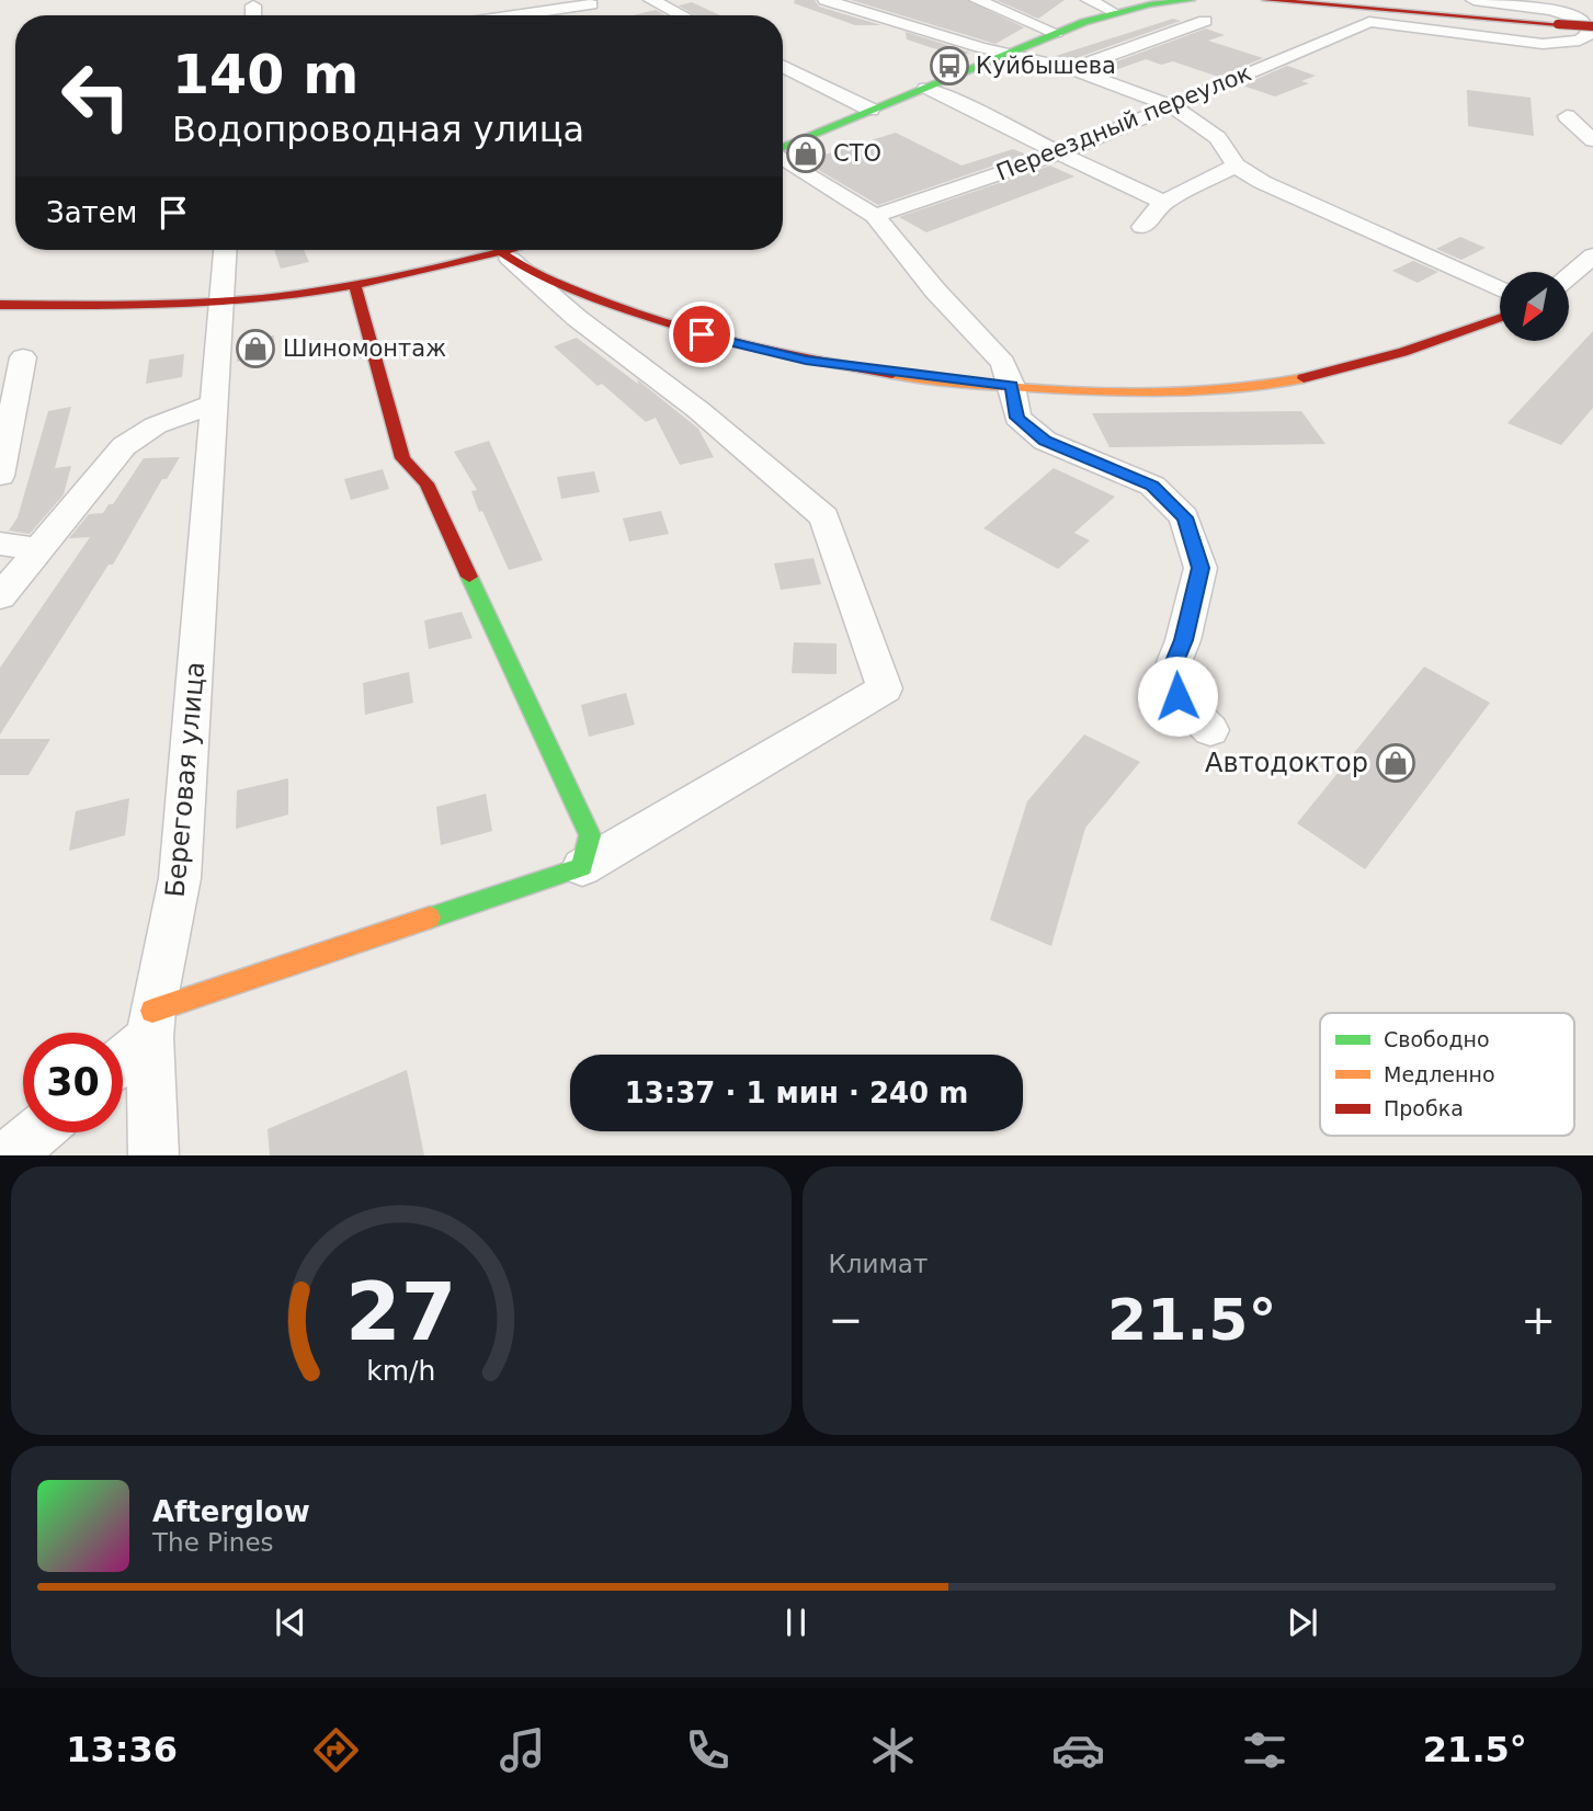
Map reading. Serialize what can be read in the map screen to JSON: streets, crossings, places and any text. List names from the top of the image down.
{
  "streets": {
    "street": ["Переездный переулок", "Береговая улица"]
  },
  "places": {
    "bus stop": ["Куйбышева"],
    "shop": ["СТО", "Шиномонтаж", "Автодоктор"]
  },
  "legend": ["Свободно", "Медленно", "Пробка"],
  "north": "bottom left",
  "page": {
    "turn": ["140 m", "Водопроводная улица"],
    "then": "Затем",
    "limit": "30",
    "trip": "13:37 · 1 мин · 240 m",
    "tile": "Климат",
    "heat": ["−", "21.5°", "+"],
    "song": ["Afterglow", "The Pines"],
    "tabs": ["13:36", "21.5°"],
    "gauge": ["27", "km/h"]
  }
}
